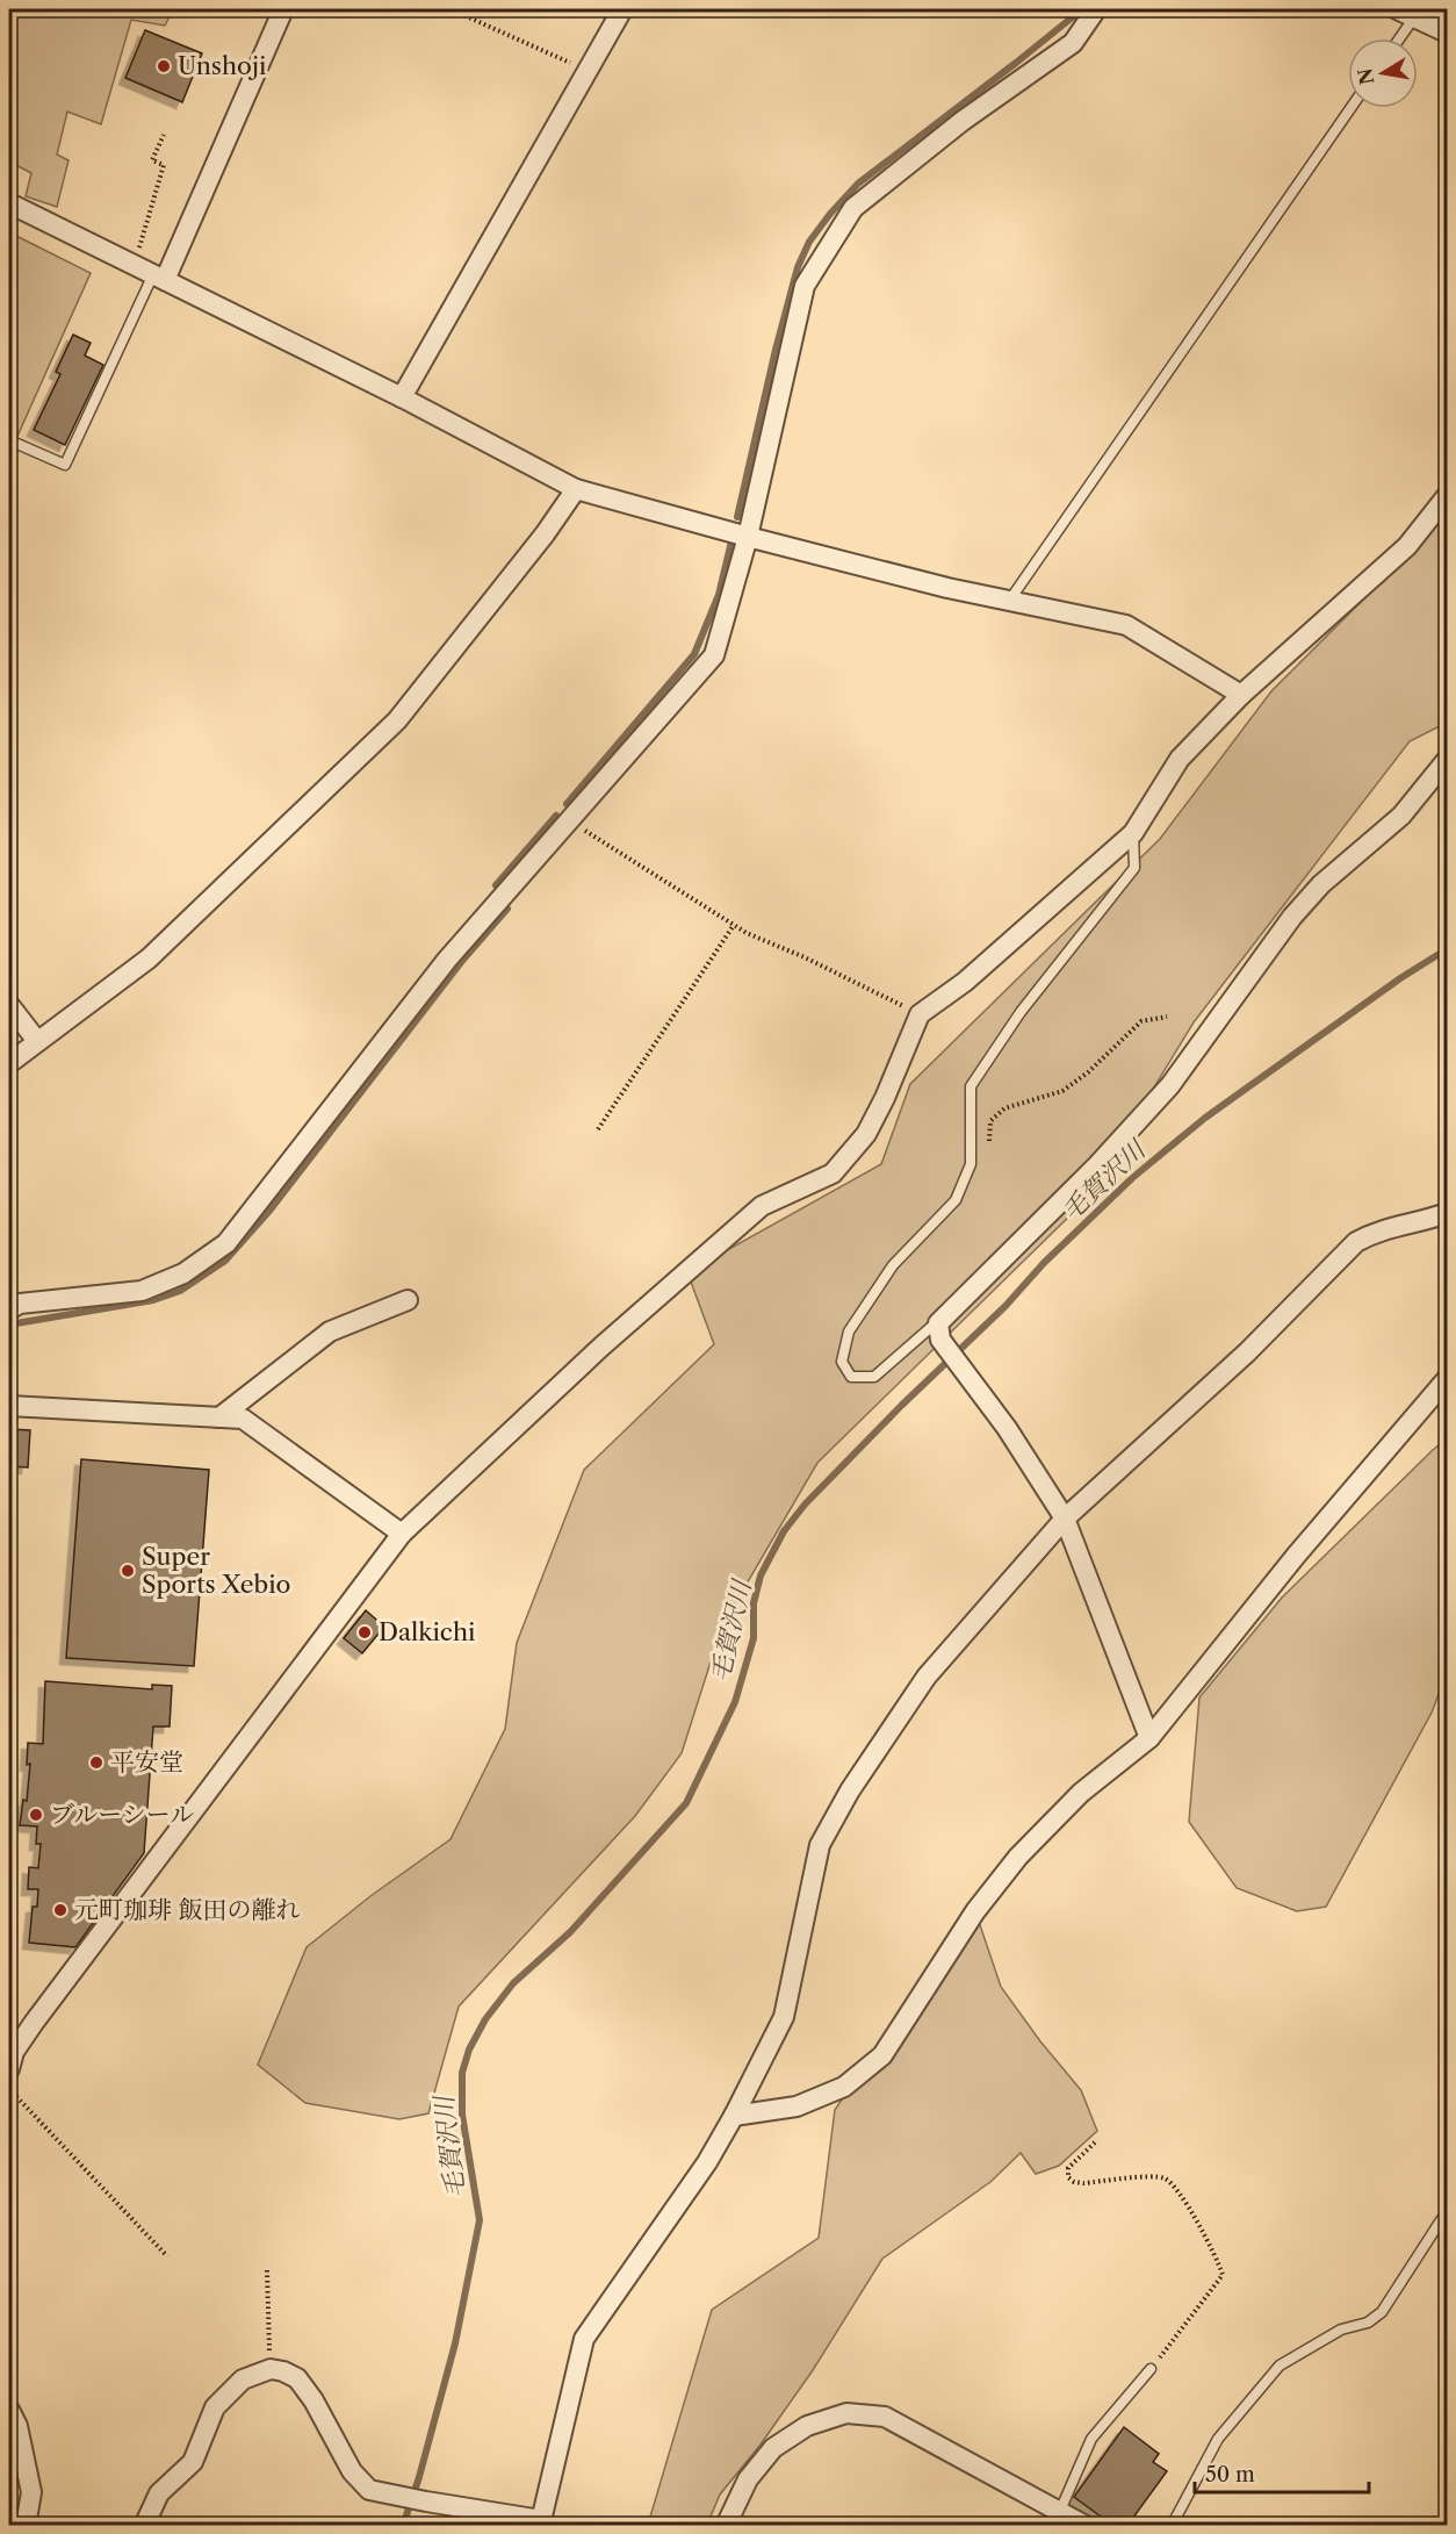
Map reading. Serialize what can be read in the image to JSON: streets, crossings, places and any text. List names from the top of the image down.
{
  "water": ["毛賀沢川"],
  "places": [
    "Unshoji",
    "Super Sports Xebio",
    "Dalkichi",
    "平安堂",
    "ブルーシール",
    "元町珈琲 飯田の離れ"
  ],
  "scale_bar": "50 m",
  "north": "left"
}
